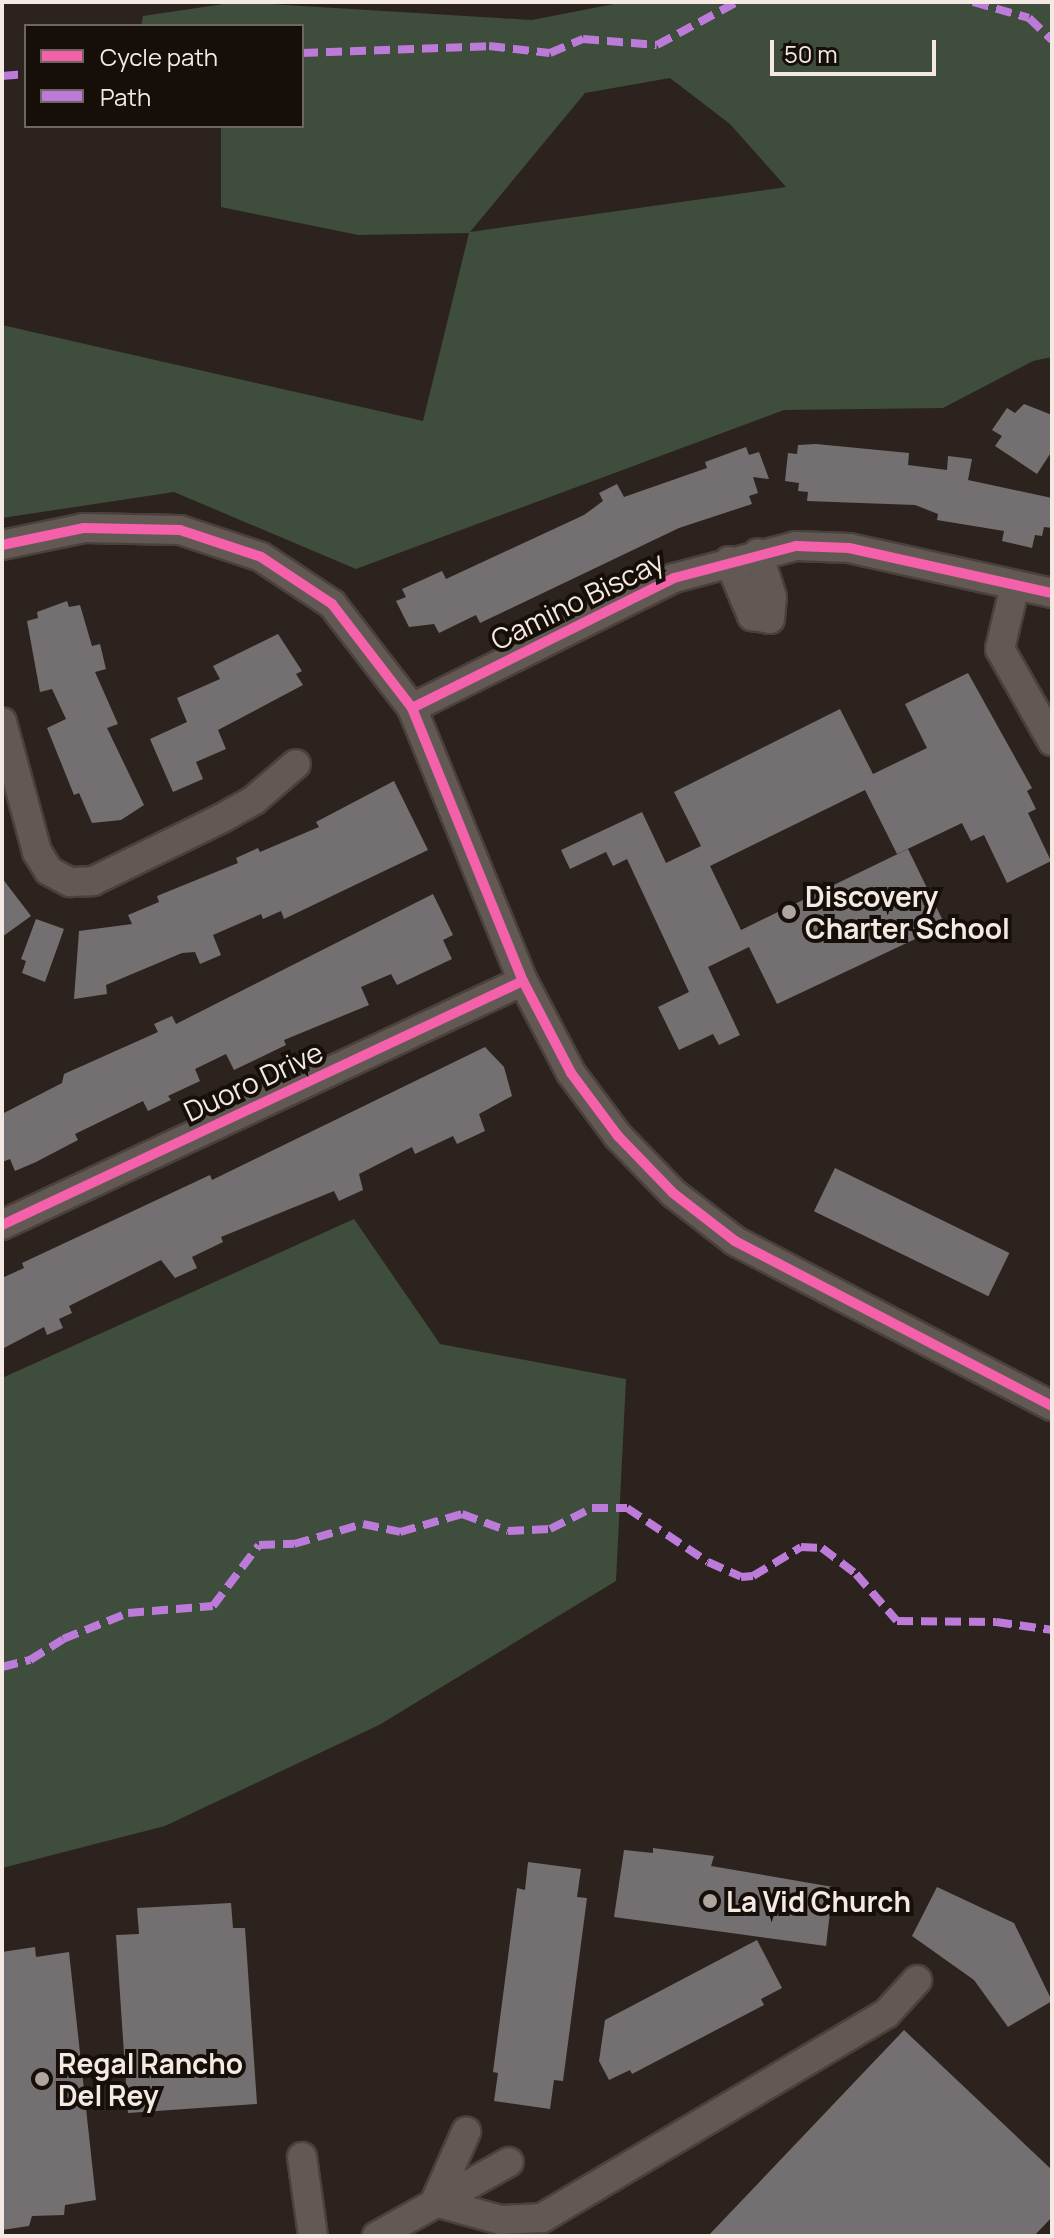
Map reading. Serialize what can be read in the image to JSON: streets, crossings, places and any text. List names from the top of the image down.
{
  "streets": {
    "street": ["Camino Biscay", "Duoro Drive"]
  },
  "places": ["Discovery Charter School", "La Vid Church", "Regal Rancho Del Rey"],
  "legend": ["Cycle path", "Path"],
  "scale_bar": "50 m"
}
